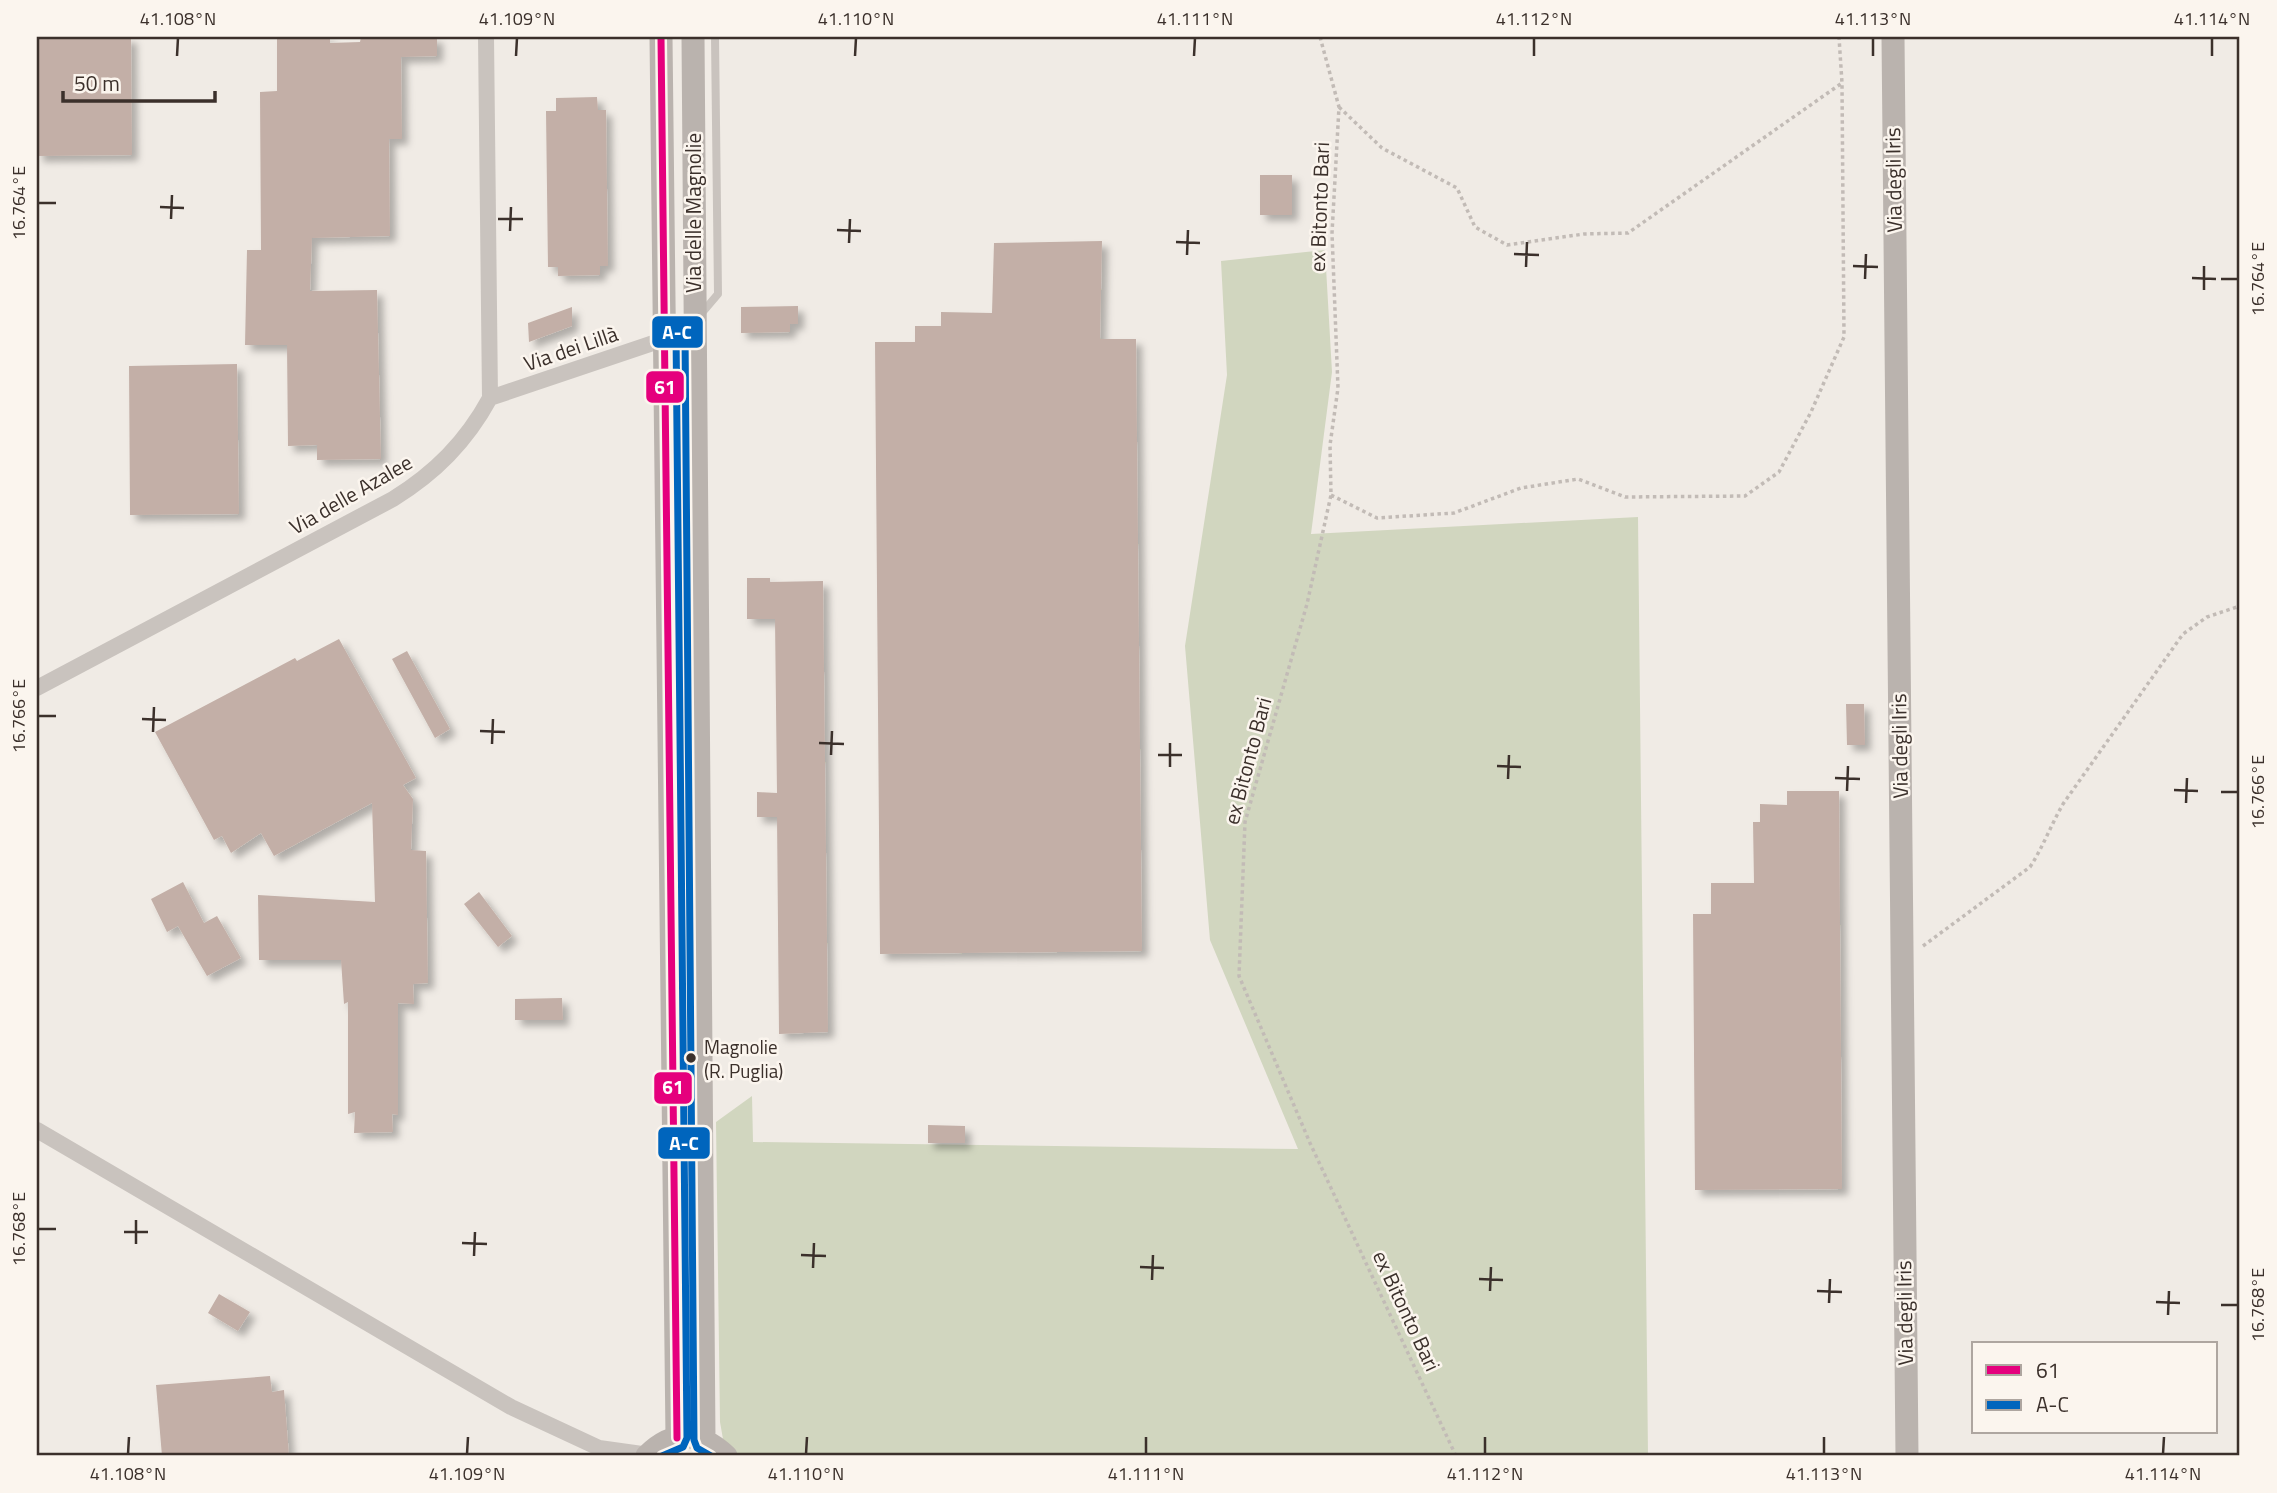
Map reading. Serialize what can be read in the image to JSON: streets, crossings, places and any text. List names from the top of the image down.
{
  "streets": {
    "street": [
      "Via degli Iris",
      "Via delle Magnolie",
      "Via dei Lillà",
      "Via delle Azalee"
    ],
    "path": ["ex Bitonto Bari"]
  },
  "crossings": [
    ["Via delle Magnolie", "Via dei Lillà"],
    ["Via dei Lillà", "Via delle Azalee"]
  ],
  "places": ["Magnolie (R. Puglia)"],
  "lines": ["transit line 61", "transit line A-C"],
  "legend": ["61", "A-C"],
  "scale_bar": "50 m",
  "coordinates": [
    "41.108°N",
    "41.109°N",
    "41.110°N",
    "41.111°N",
    "41.112°N",
    "41.113°N",
    "41.114°N",
    "16.764°E",
    "16.766°E",
    "16.768°E"
  ]
}
